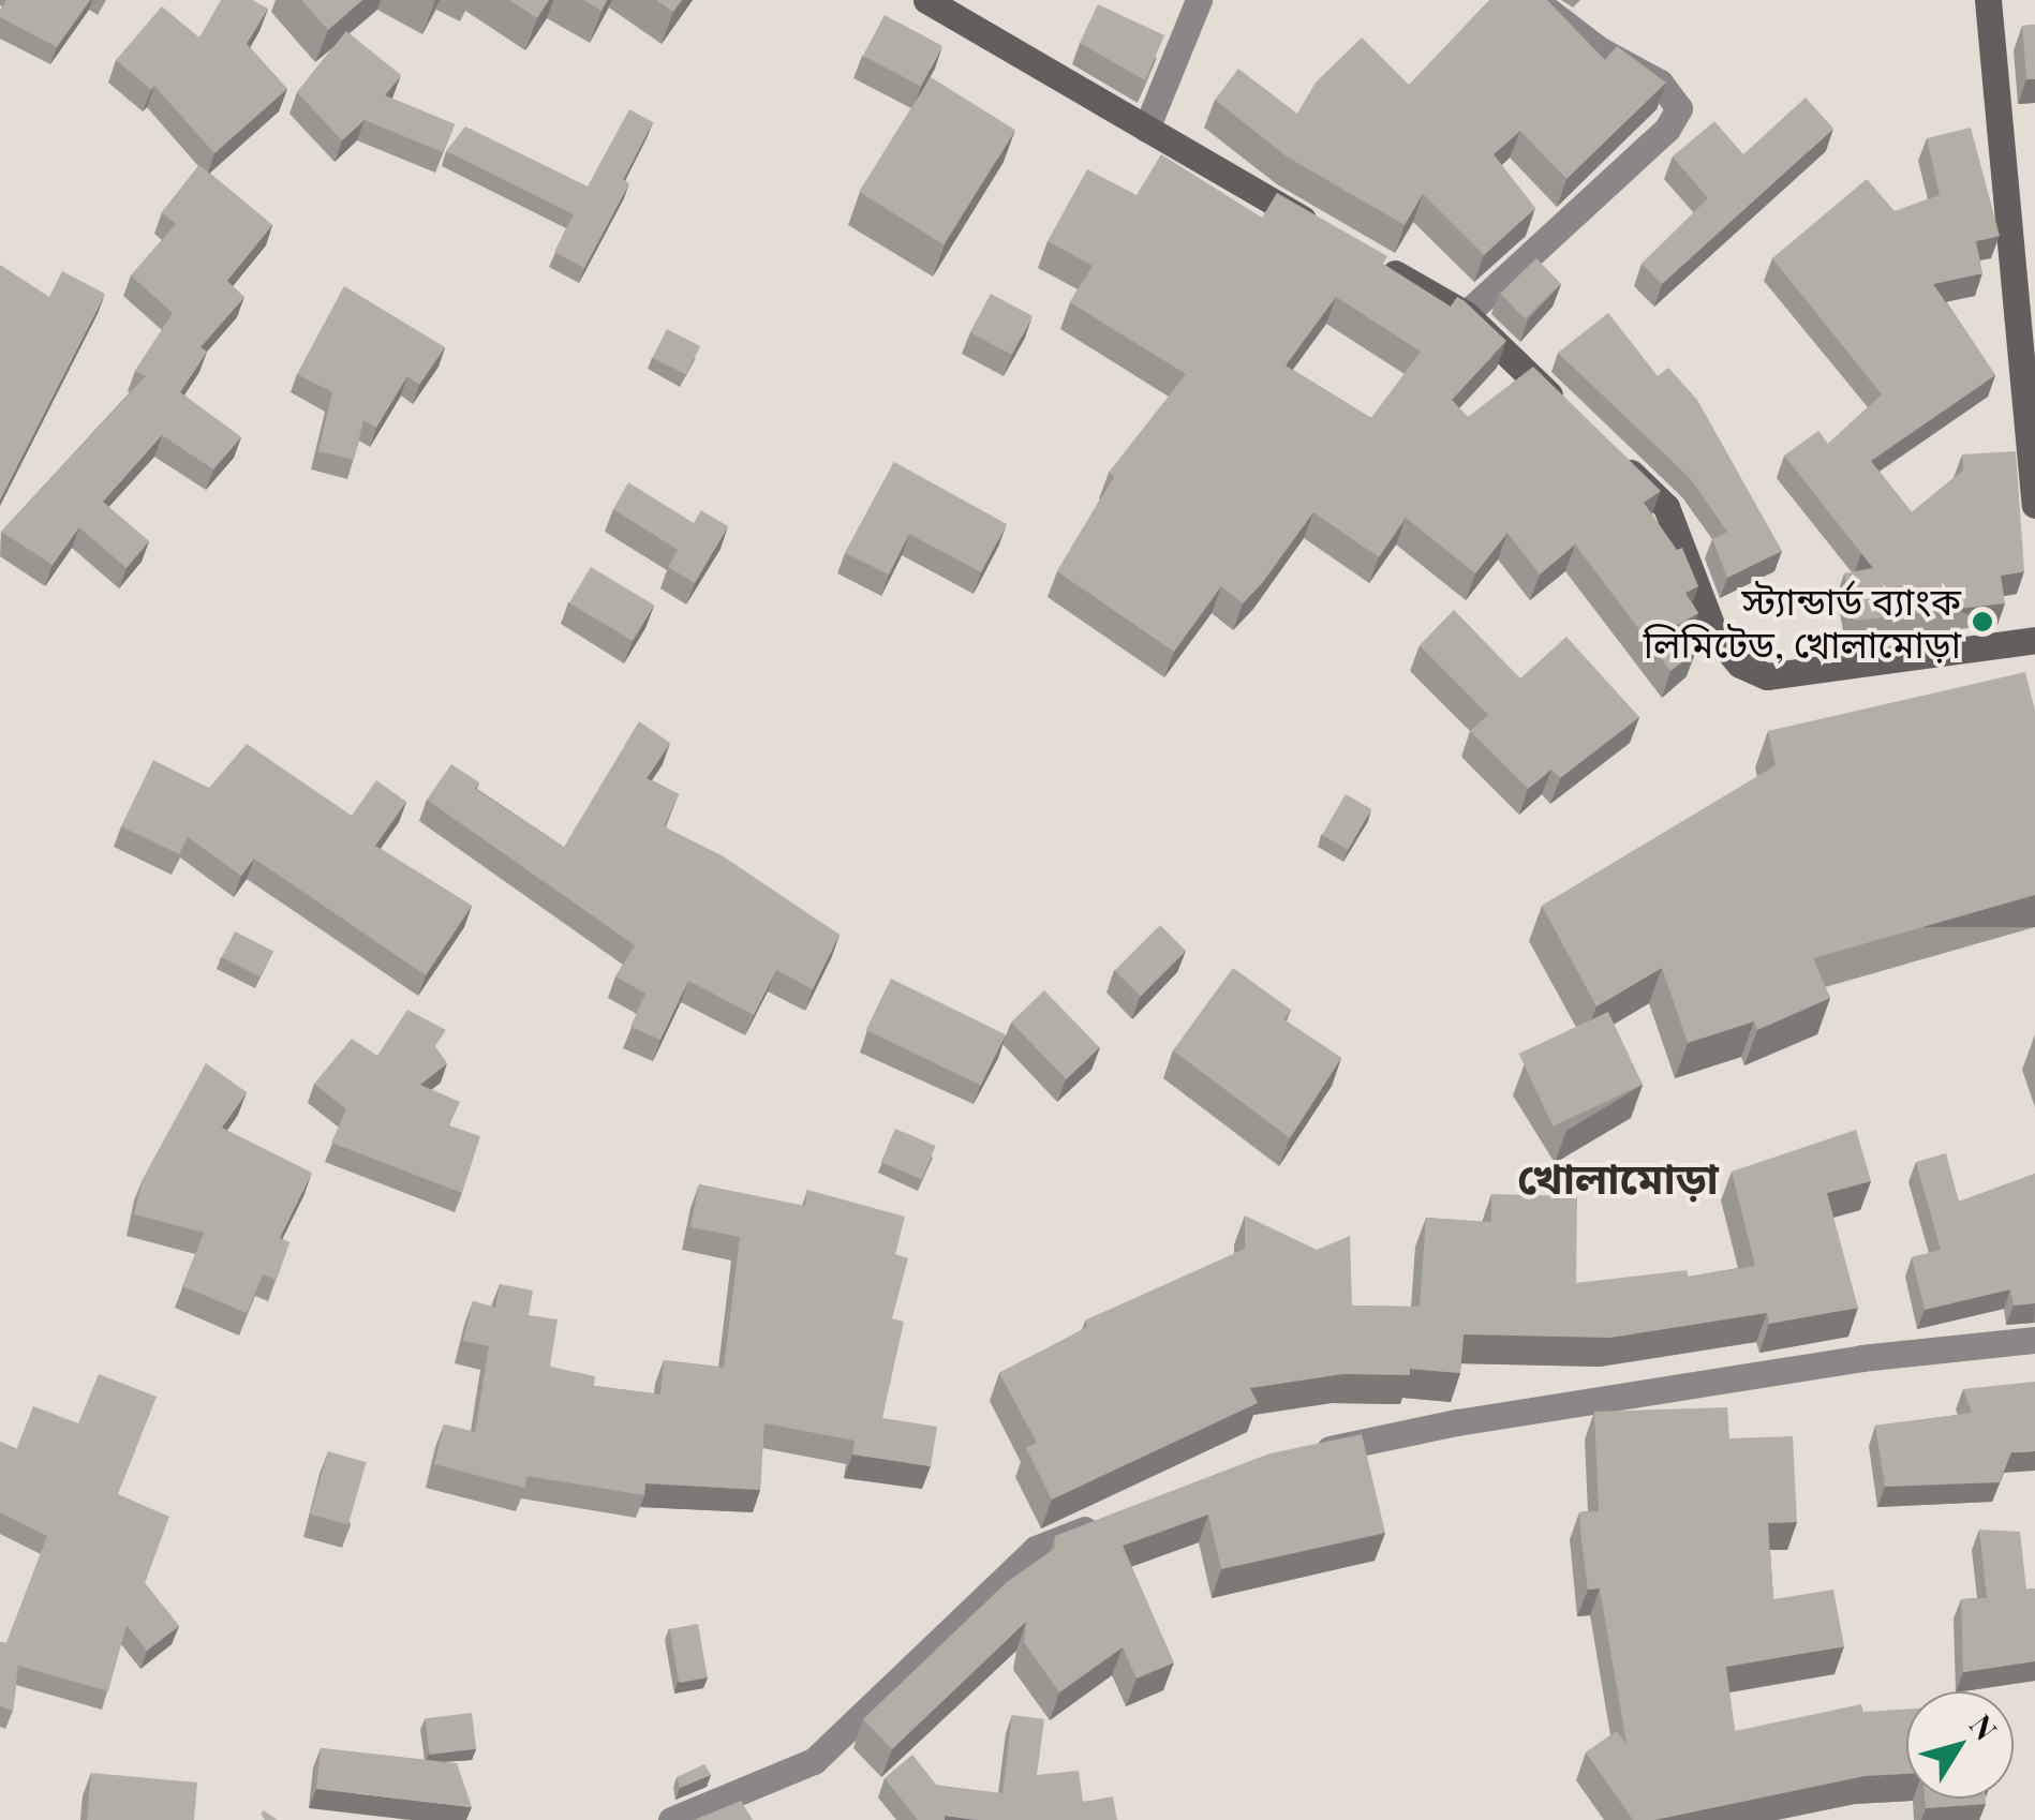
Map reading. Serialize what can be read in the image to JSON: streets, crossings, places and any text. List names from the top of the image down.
{
  "districts": ["খোলামোড়া"],
  "places": ["স্ট্যান্ডার্ড ব্যাংক লিমিটেড, খোলামোড়া"],
  "north": "top right"
}
